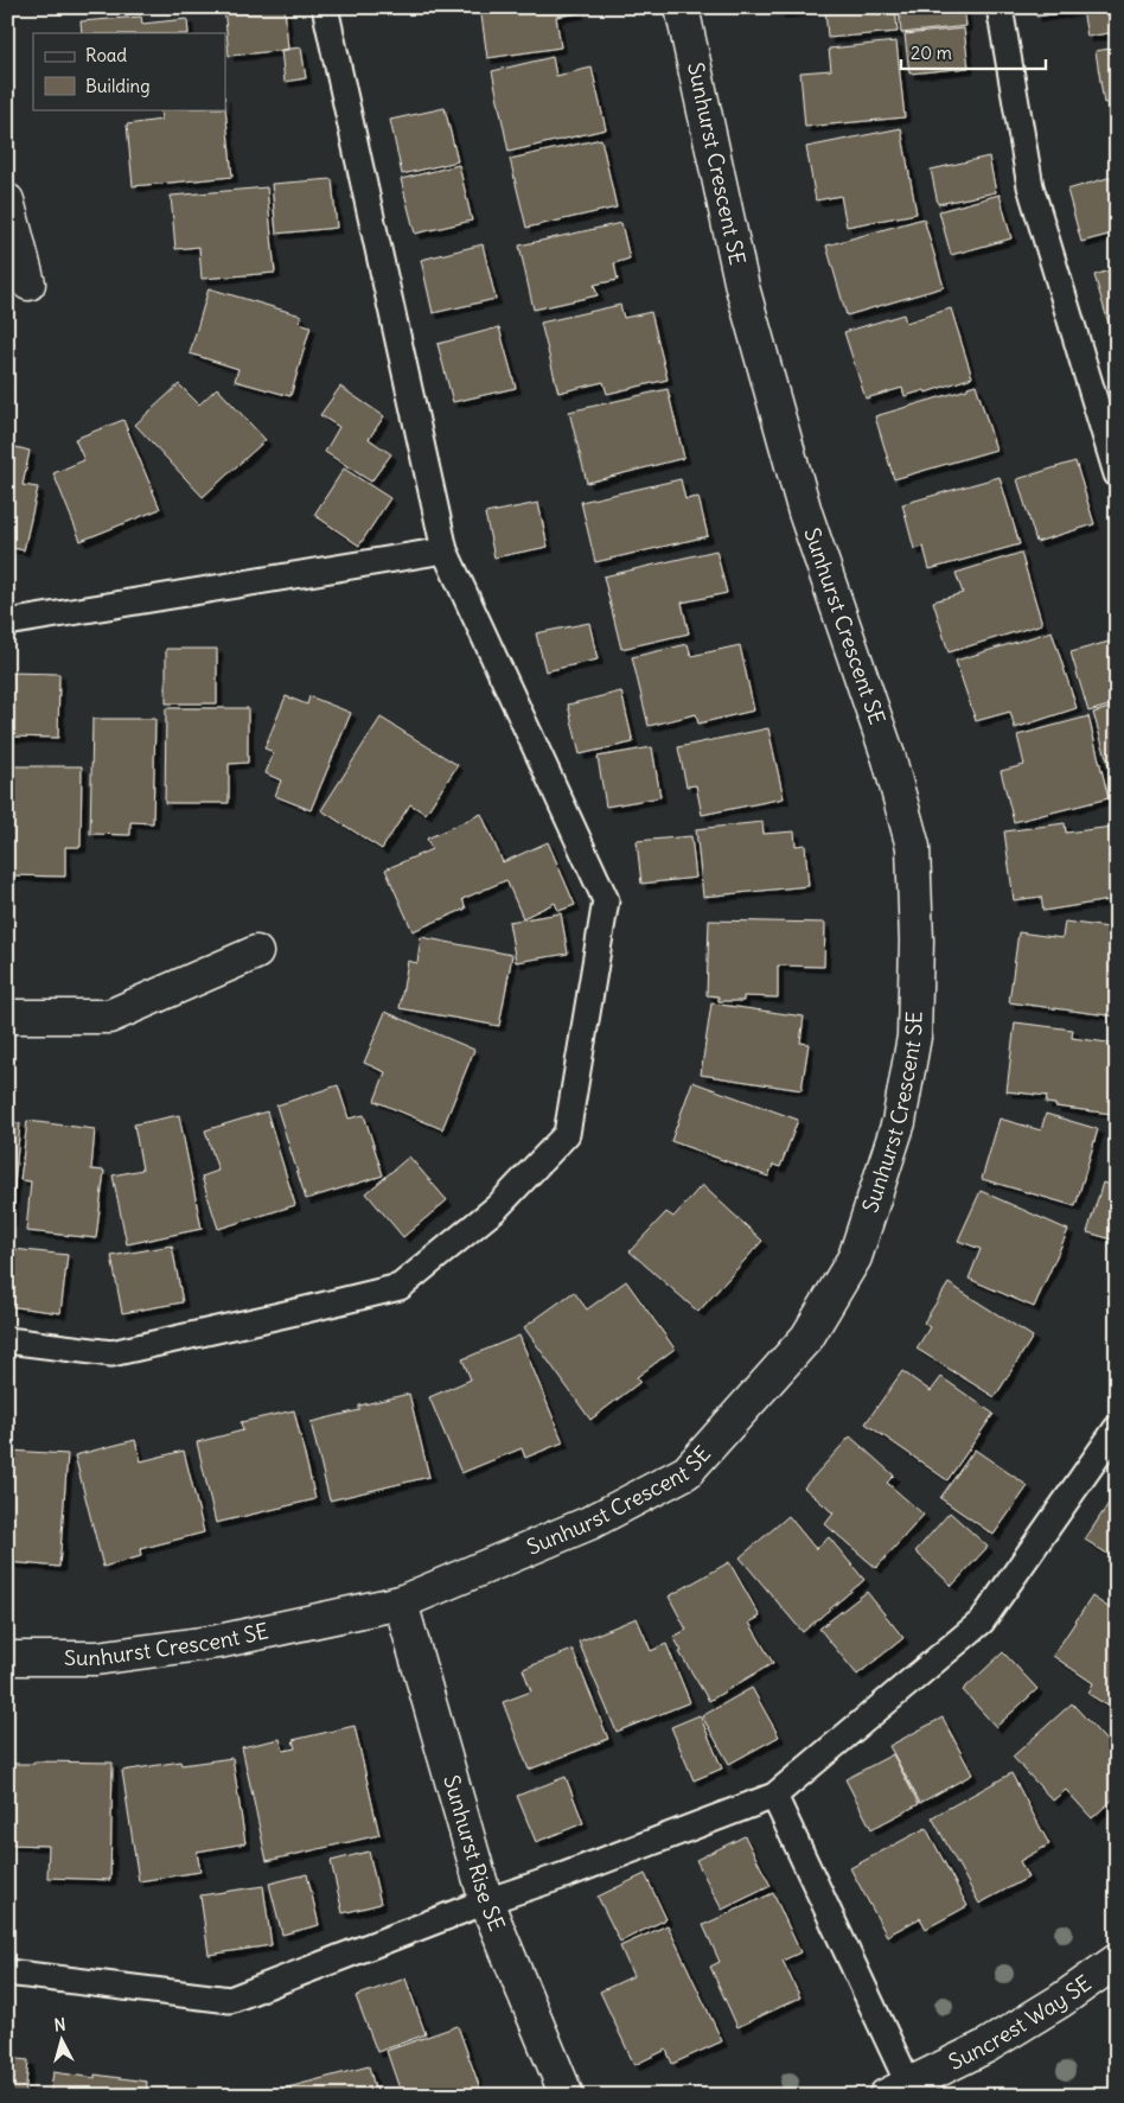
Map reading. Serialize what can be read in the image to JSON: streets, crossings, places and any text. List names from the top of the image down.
{
  "streets": {
    "street": ["Sunhurst Crescent SE", "Sunhurst Rise SE", "Suncrest Way SE"]
  },
  "crossings": [
    ["Sunhurst Crescent SE", "Sunhurst Rise SE"]
  ],
  "legend": ["Road", "Building"],
  "scale_bar": "20 m",
  "north": "top"
}
